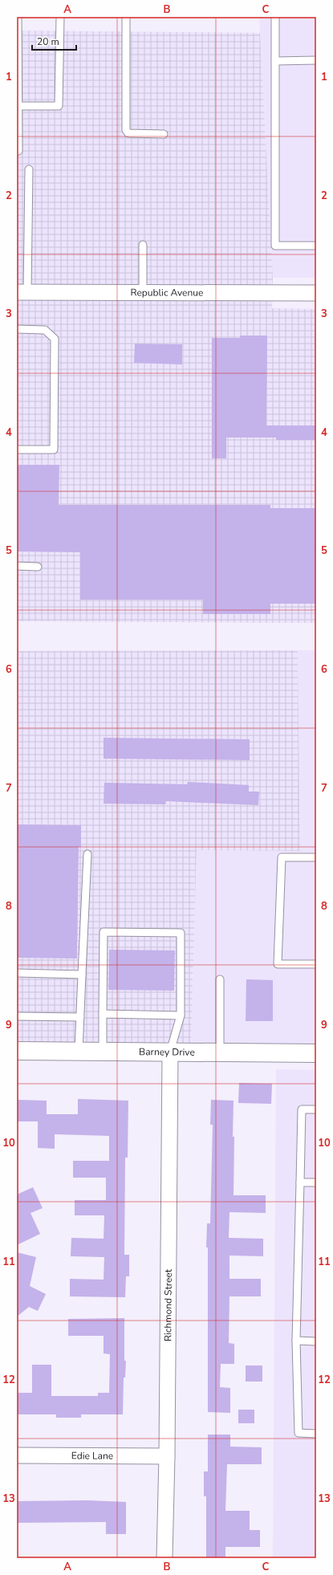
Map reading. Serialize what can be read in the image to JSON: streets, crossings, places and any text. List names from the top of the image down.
{
  "streets": {
    "street": [
      "Republic Avenue",
      "Barney Drive",
      "Richmond Street",
      "Edie Lane"
    ]
  },
  "crossings": [
    ["Barney Drive", "Richmond Street"],
    ["Richmond Street", "Edie Lane"]
  ],
  "scale_bar": "20 m",
  "grid": {
    "columns": ["A", "B", "C"],
    "rows": [
      "1",
      "2",
      "3",
      "4",
      "5",
      "6",
      "7",
      "8",
      "9",
      "10",
      "11",
      "12",
      "13"
    ]
  }
}
